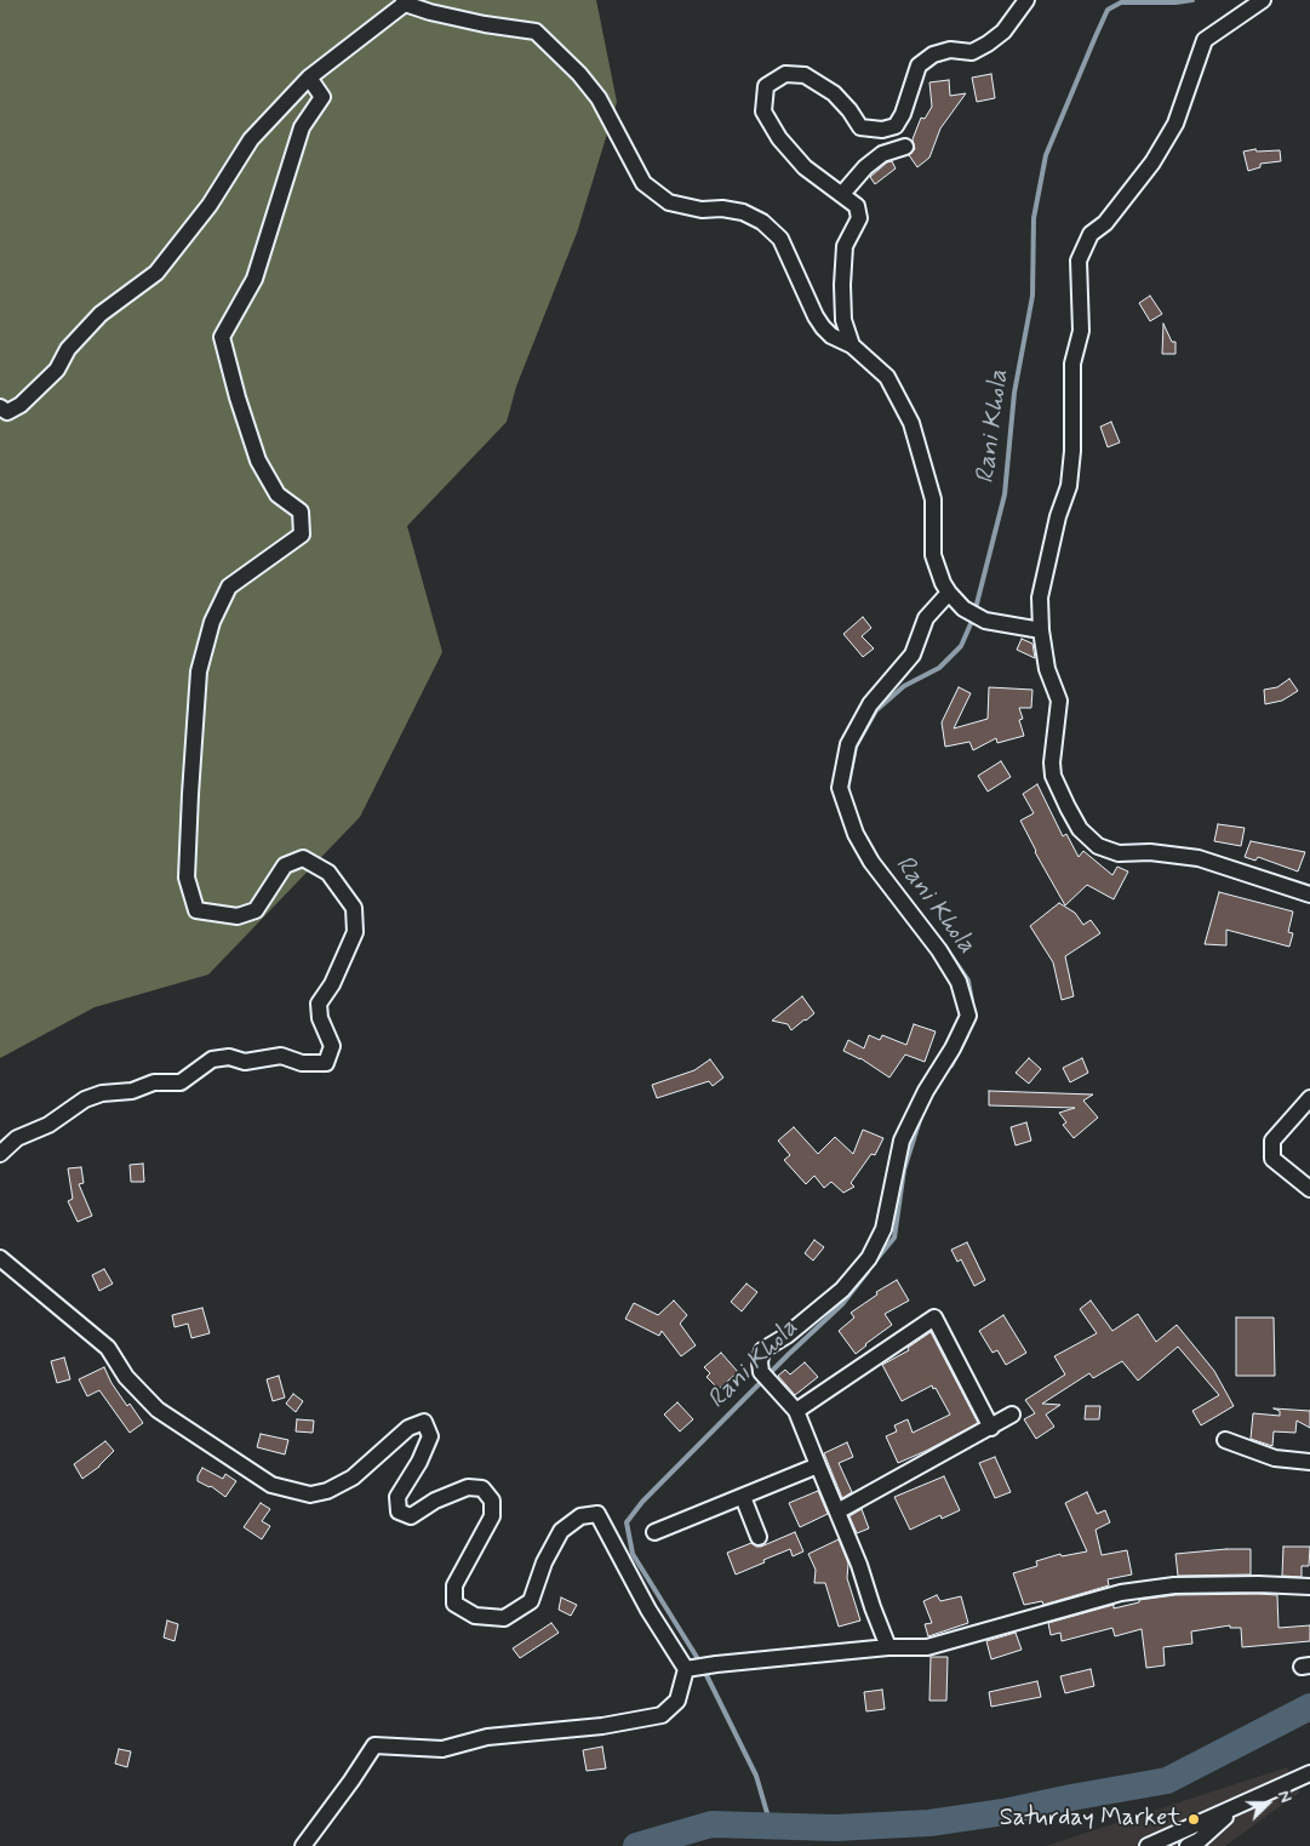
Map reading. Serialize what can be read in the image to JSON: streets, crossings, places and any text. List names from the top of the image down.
{
  "water": ["Rani Khola"],
  "places": ["Saturday Market"],
  "north": "right"
}
